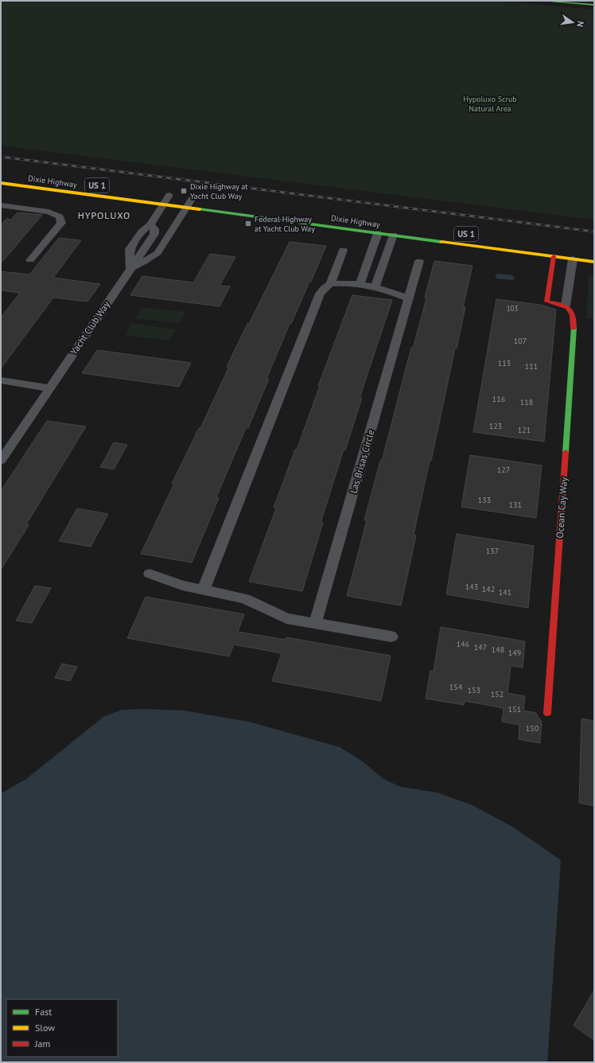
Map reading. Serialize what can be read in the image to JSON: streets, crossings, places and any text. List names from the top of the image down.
{
  "streets": {
    "main road": ["Dixie Highway", "US 1", "Ocean Cay Way"],
    "street": ["Yacht Club Way", "Las Brisas Circle"]
  },
  "districts": ["HYPOLUXO"],
  "parks": ["Hypoluxo Scrub Natural Area"],
  "places": {
    "transit": ["Dixie Highway at Yacht Club Way", "Federal Highway at Yacht Club Way"]
  },
  "house_numbers": [
    "103",
    "107",
    "113",
    "111",
    "116",
    "118",
    "123",
    "121",
    "127",
    "133",
    "131",
    "137",
    "143",
    "142",
    "141",
    "146",
    "147",
    "148",
    "149",
    "154",
    "153",
    "152",
    "151",
    "150"
  ],
  "legend": ["Fast", "Slow", "Jam"],
  "north": "right"
}
